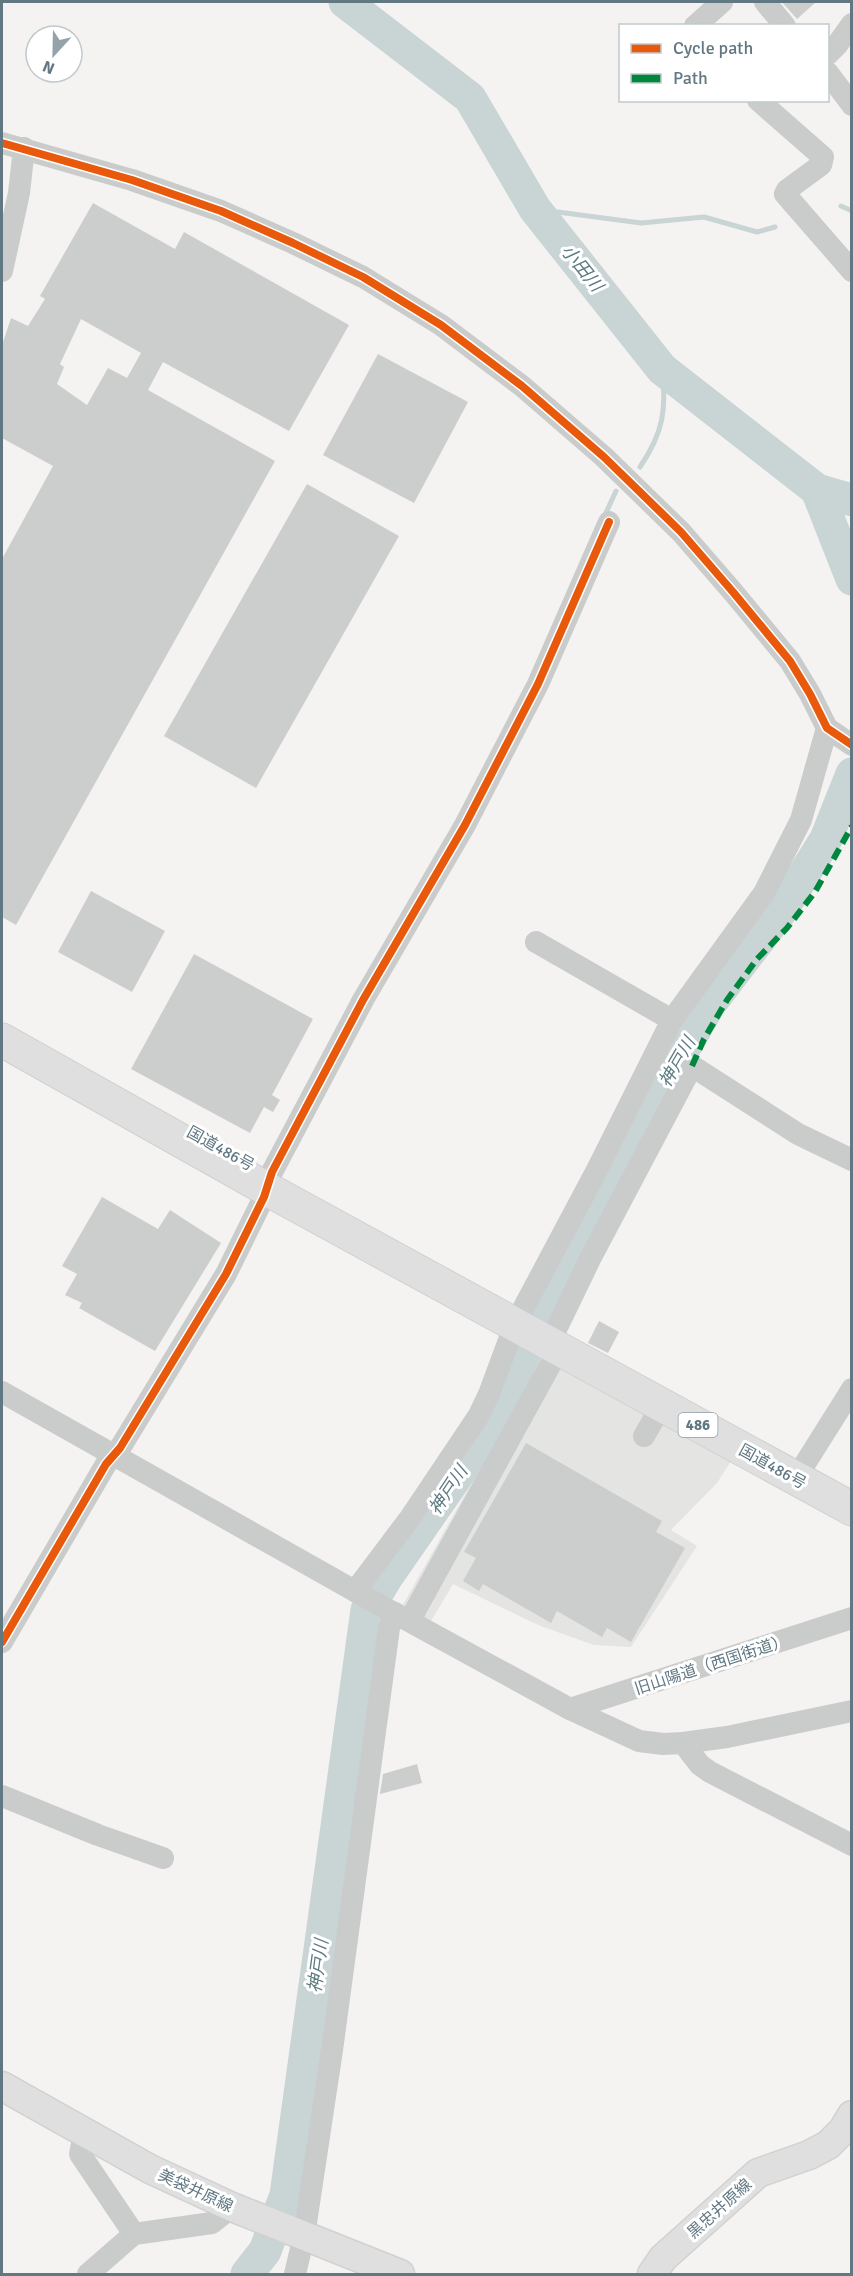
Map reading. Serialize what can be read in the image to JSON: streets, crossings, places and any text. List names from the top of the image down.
{
  "streets": {
    "highway": ["国道486号", "486"],
    "main road": ["美袋井原線", "黒忠井原線"],
    "street": ["旧山陽道（西国街道）"]
  },
  "water": ["小田川", "神戸川"],
  "legend": ["Cycle path", "Path"],
  "north": "bottom"
}
